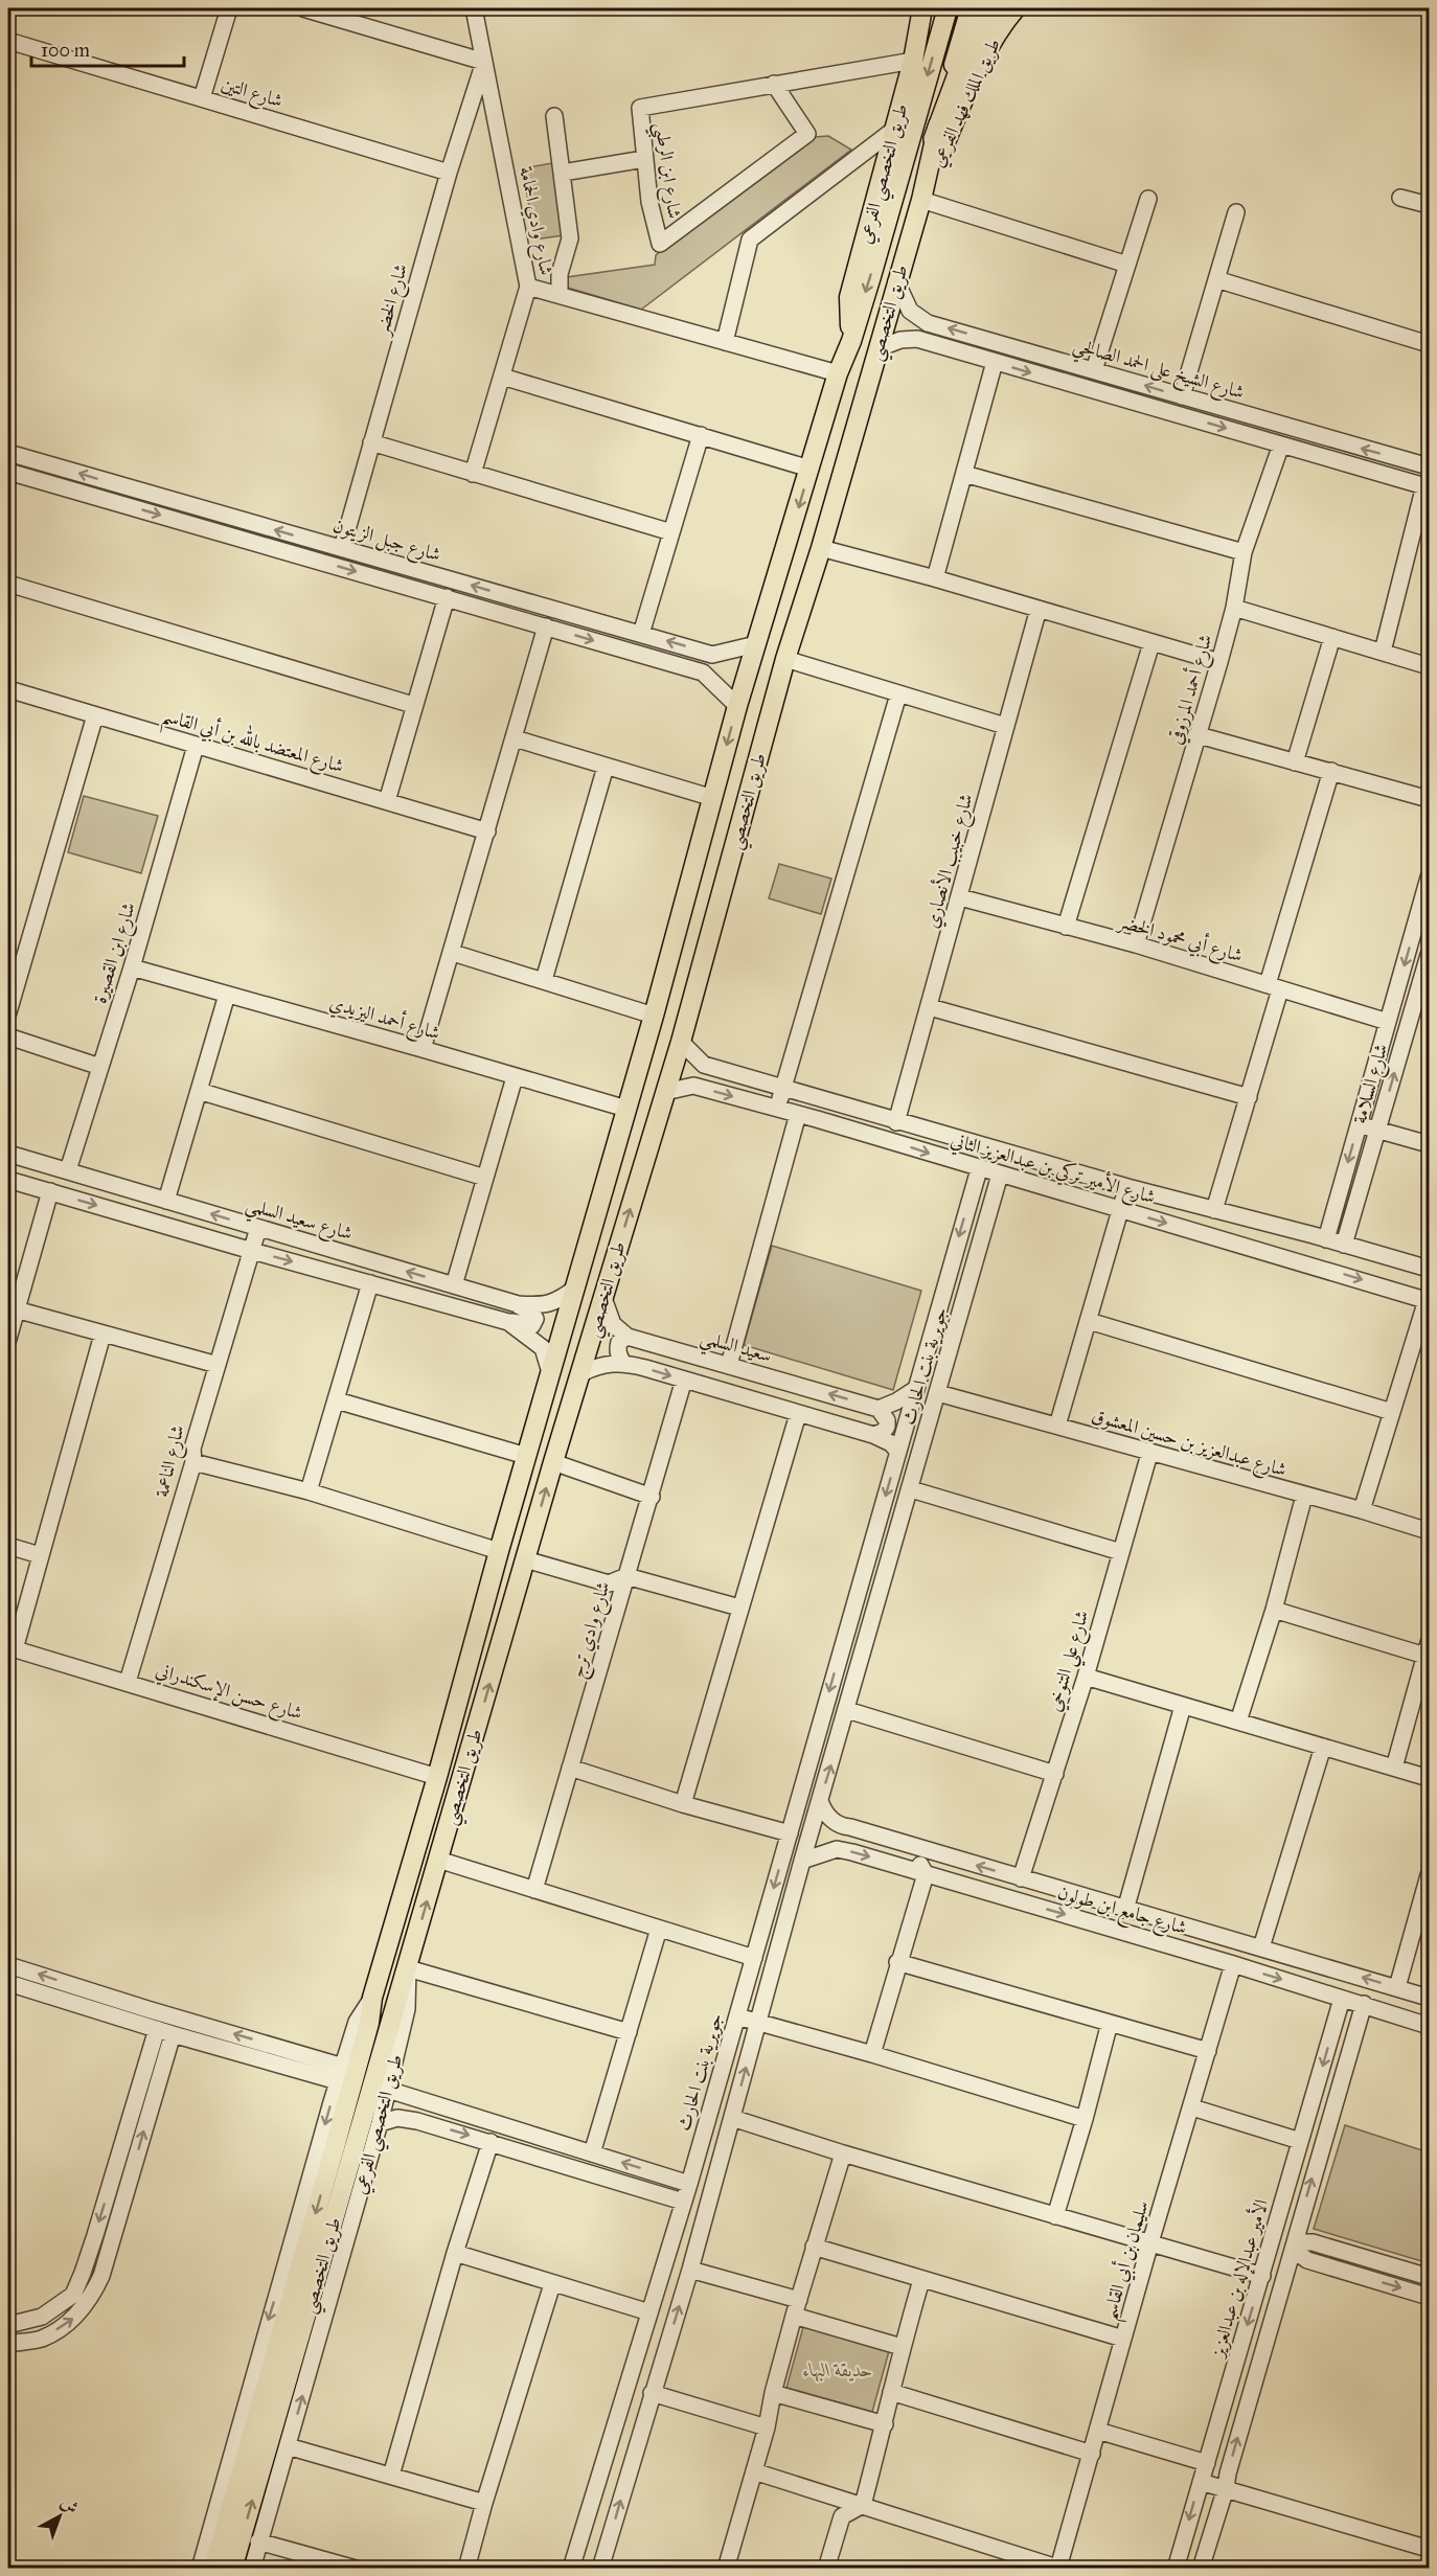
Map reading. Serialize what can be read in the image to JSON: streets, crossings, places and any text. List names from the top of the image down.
{
  "streets": {
    "main road": ["طريق الملك فهد الفرعي", "طريق التخصصي الفرعي", "طريق التخصصي"],
    "street": [
      "شارع التين",
      "شارع ابن الرطبي",
      "شارع وادي الحمامة",
      "شارع الخضر",
      "شارع الشيخ على الحمد الصالحي",
      "شارع جبل الزيتون",
      "شارع أحمد المرزوقي",
      "شارع المعتضد بالله بن أبي القاسم",
      "شارع خبيب الأنصاري",
      "شارع أبي محمود الخضر",
      "شارع ابن القصيرة",
      "شارع أحمد اليزيدي",
      "شارع السلامة",
      "شارع الأمير تركي بن عبدالعزيز الثاني",
      "شارع سعيد السلمي",
      "سعيد السلمي",
      "جويرية بنت الحارث",
      "شارع عبدالعزيز بن حسين المعشوق",
      "شارع الناعمة",
      "شارع وادي ترج",
      "شارع علي التنوخي",
      "شارع حسن الإسكندراني",
      "شارع جامع ابن طولون",
      "سليمان بن أبي القاسم",
      "الأمير عبدالإله بن عبدالعزيز"
    ]
  },
  "crossings": [
    ["شارع التين", "شارع الخضر"],
    ["طريق الملك فهد الفرعي", "طريق التخصصي"],
    ["شارع ابن الرطبي", "طريق التخصصي الفرعي"],
    ["طريق التخصصي الفرعي", "طريق التخصصي"],
    ["شارع وادي الحمامة", "شارع الخضر"],
    ["شارع الخضر", "شارع جبل الزيتون"],
    ["طريق التخصصي", "شارع الشيخ على الحمد الصالحي"],
    ["طريق التخصصي", "شارع جبل الزيتون"],
    ["طريق التخصصي", "شارع أحمد اليزيدي"],
    ["طريق التخصصي", "شارع الأمير تركي بن عبدالعزيز الثاني"],
    ["طريق التخصصي", "شارع سعيد السلمي"],
    ["طريق التخصصي", "شارع حسن الإسكندراني"],
    ["شارع الشيخ على الحمد الصالحي", "شارع أحمد المرزوقي"],
    ["شارع أحمد المرزوقي", "شارع أبي محمود الخضر"],
    ["شارع المعتضد بالله بن أبي القاسم", "شارع ابن القصيرة"],
    ["شارع خبيب الأنصاري", "شارع أبي محمود الخضر"],
    ["شارع خبيب الأنصاري", "شارع الأمير تركي بن عبدالعزيز الثاني"],
    ["شارع ابن القصيرة", "شارع أحمد اليزيدي"],
    ["شارع ابن القصيرة", "شارع سعيد السلمي"],
    ["شارع السلامة", "شارع الأمير تركي بن عبدالعزيز الثاني"],
    ["شارع الأمير تركي بن عبدالعزيز الثاني", "جويرية بنت الحارث"],
    ["شارع سعيد السلمي", "شارع الناعمة"],
    ["جويرية بنت الحارث", "شارع عبدالعزيز بن حسين المعشوق"],
    ["جويرية بنت الحارث", "شارع جامع ابن طولون"],
    ["شارع عبدالعزيز بن حسين المعشوق", "شارع علي التنوخي"],
    ["شارع الناعمة", "شارع حسن الإسكندراني"],
    ["شارع علي التنوخي", "شارع جامع ابن طولون"],
    ["شارع جامع ابن طولون", "سليمان بن أبي القاسم"],
    ["شارع جامع ابن طولون", "الأمير عبدالإله بن عبدالعزيز"]
  ],
  "parks": ["حديقة البهاء"],
  "scale_bar": "100 m",
  "north": "top right"
}
